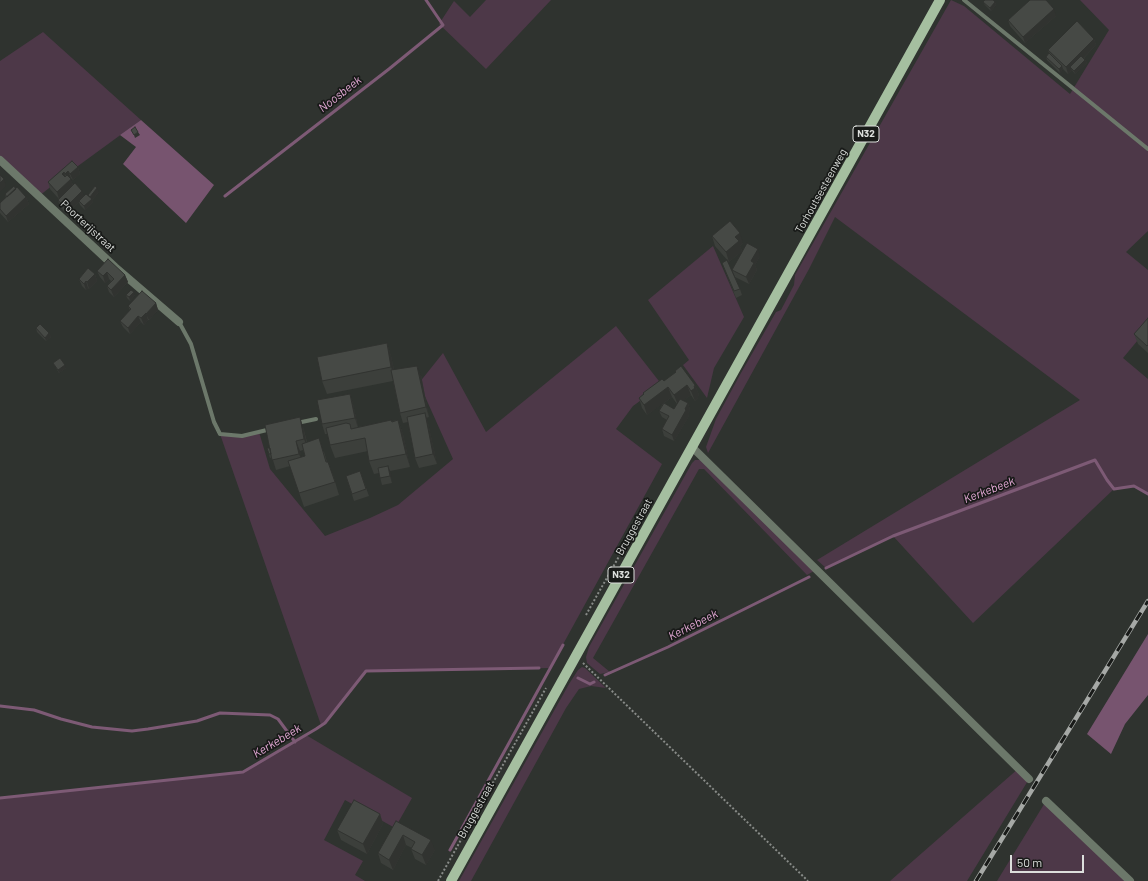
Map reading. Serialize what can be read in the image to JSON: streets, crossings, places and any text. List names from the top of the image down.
{
  "streets": {
    "main road": ["N32", "Torhoutsesteenweg", "Bruggestraat"],
    "street": ["Poorterijstraat"]
  },
  "crossings": [
    ["Torhoutsesteenweg", "Bruggestraat"]
  ],
  "water": ["Noosbeek", "Kerkebeek"],
  "scale_bar": "50 m"
}
